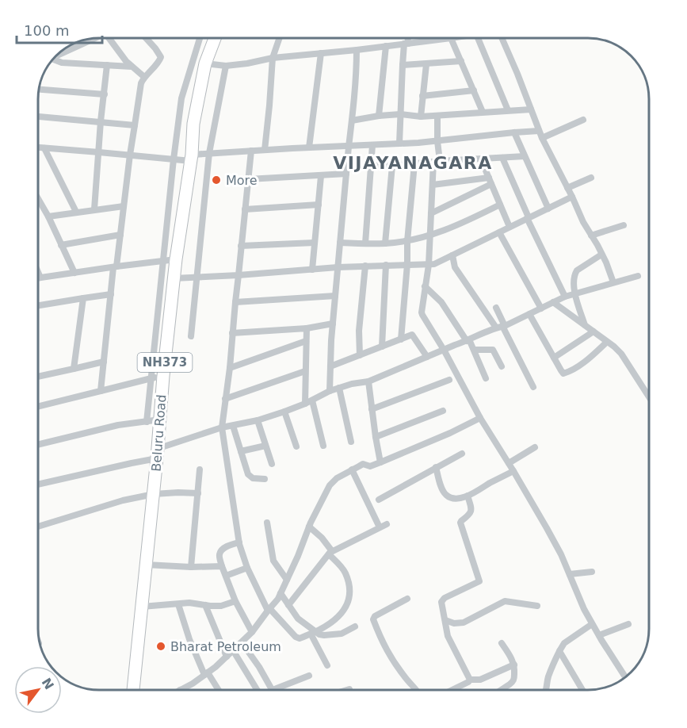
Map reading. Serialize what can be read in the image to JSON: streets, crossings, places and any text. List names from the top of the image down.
{
  "streets": {
    "highway": ["NH373", "Beluru Road"]
  },
  "districts": ["VIJAYANAGARA"],
  "places": ["More", "Bharat Petroleum"],
  "scale_bar": "100 m",
  "north": "top right"
}
